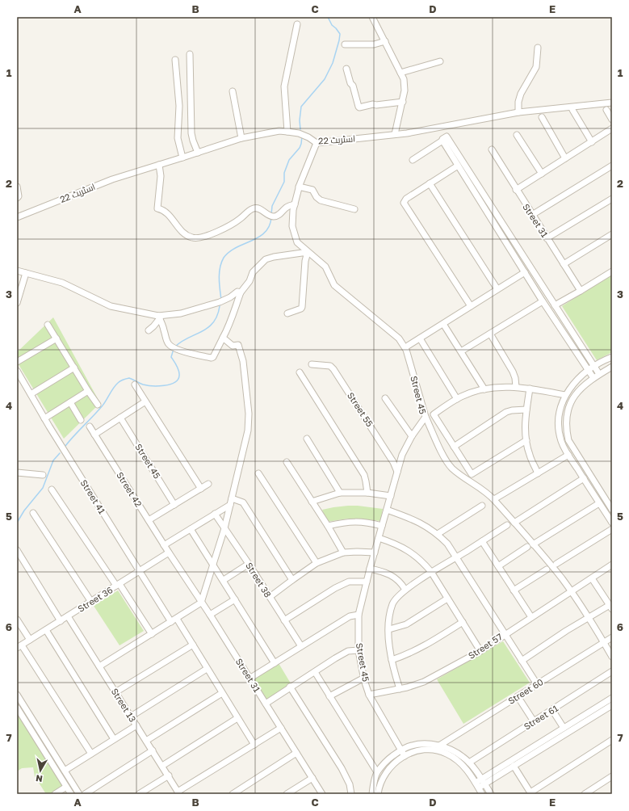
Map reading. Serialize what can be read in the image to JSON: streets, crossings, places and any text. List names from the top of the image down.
{
  "streets": {
    "street": [
      "اسٹریٹ 22",
      "Street 31",
      "Street 45",
      "Street 55",
      "Street 42",
      "Street 41",
      "Street 38",
      "Street 36",
      "Street 57",
      "Street 60",
      "Street 13",
      "Street 61"
    ]
  },
  "crossings": [
    ["اسٹریٹ 22", "Street 45"],
    ["Street 31", "Street 42"],
    ["Street 31", "Street 36"],
    ["Street 45", "Street 55"],
    ["Street 45", "Street 57"],
    ["Street 42", "Street 36"],
    ["Street 41", "Street 36"],
    ["Street 36", "Street 13"]
  ],
  "north": "bottom",
  "grid": {
    "columns": [
      "A",
      "B",
      "C",
      "D",
      "E"
    ],
    "rows": [
      "1",
      "2",
      "3",
      "4",
      "5",
      "6",
      "7"
    ]
  }
}
